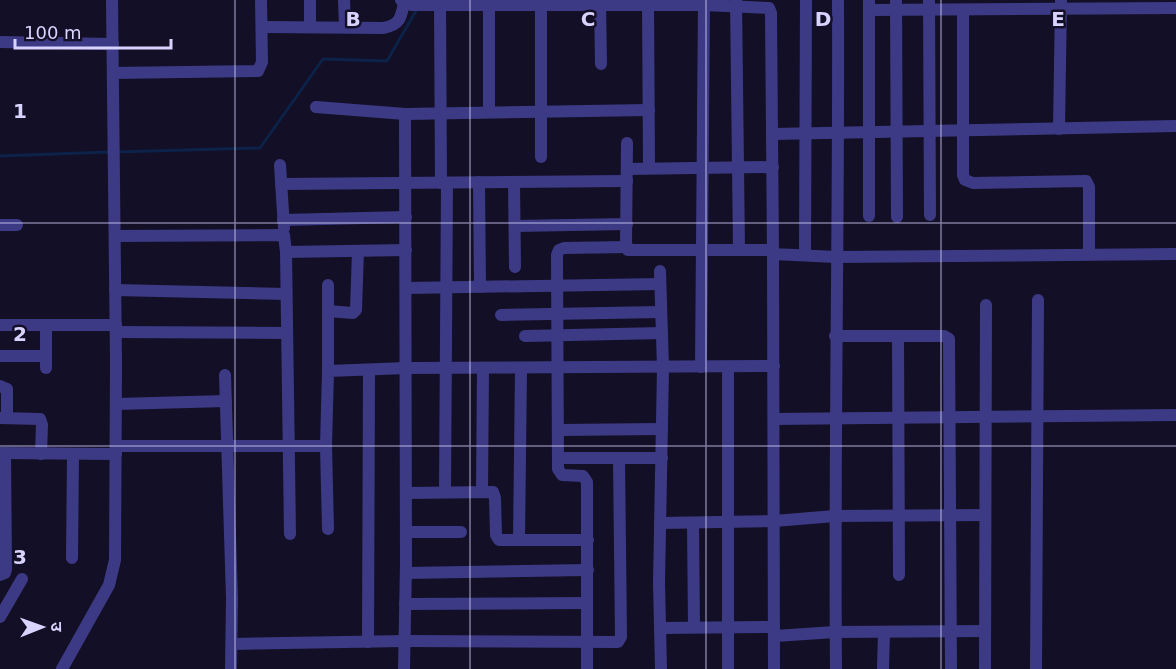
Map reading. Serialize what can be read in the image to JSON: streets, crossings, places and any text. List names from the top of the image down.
{
  "scale_bar": "100 m",
  "north": "right",
  "grid": {
    "columns": [
      "B",
      "C",
      "D",
      "E"
    ],
    "rows": ["1", "2", "3"]
  }
}
